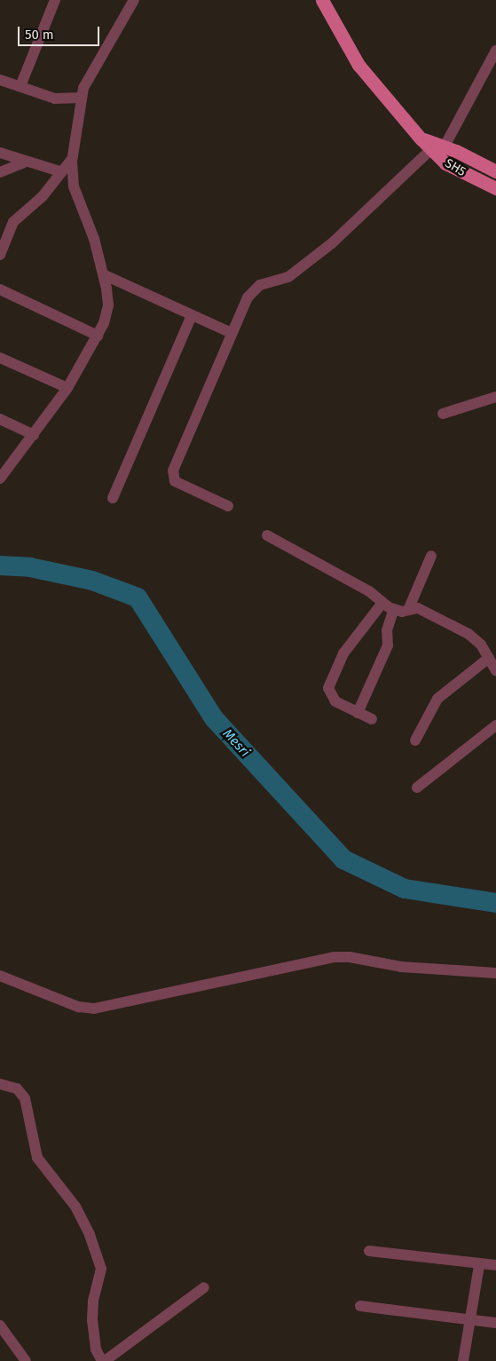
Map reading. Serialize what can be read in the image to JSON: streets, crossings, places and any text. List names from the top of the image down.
{
  "streets": {
    "main road": ["SH5"]
  },
  "water": ["Mesri"],
  "scale_bar": "50 m"
}
